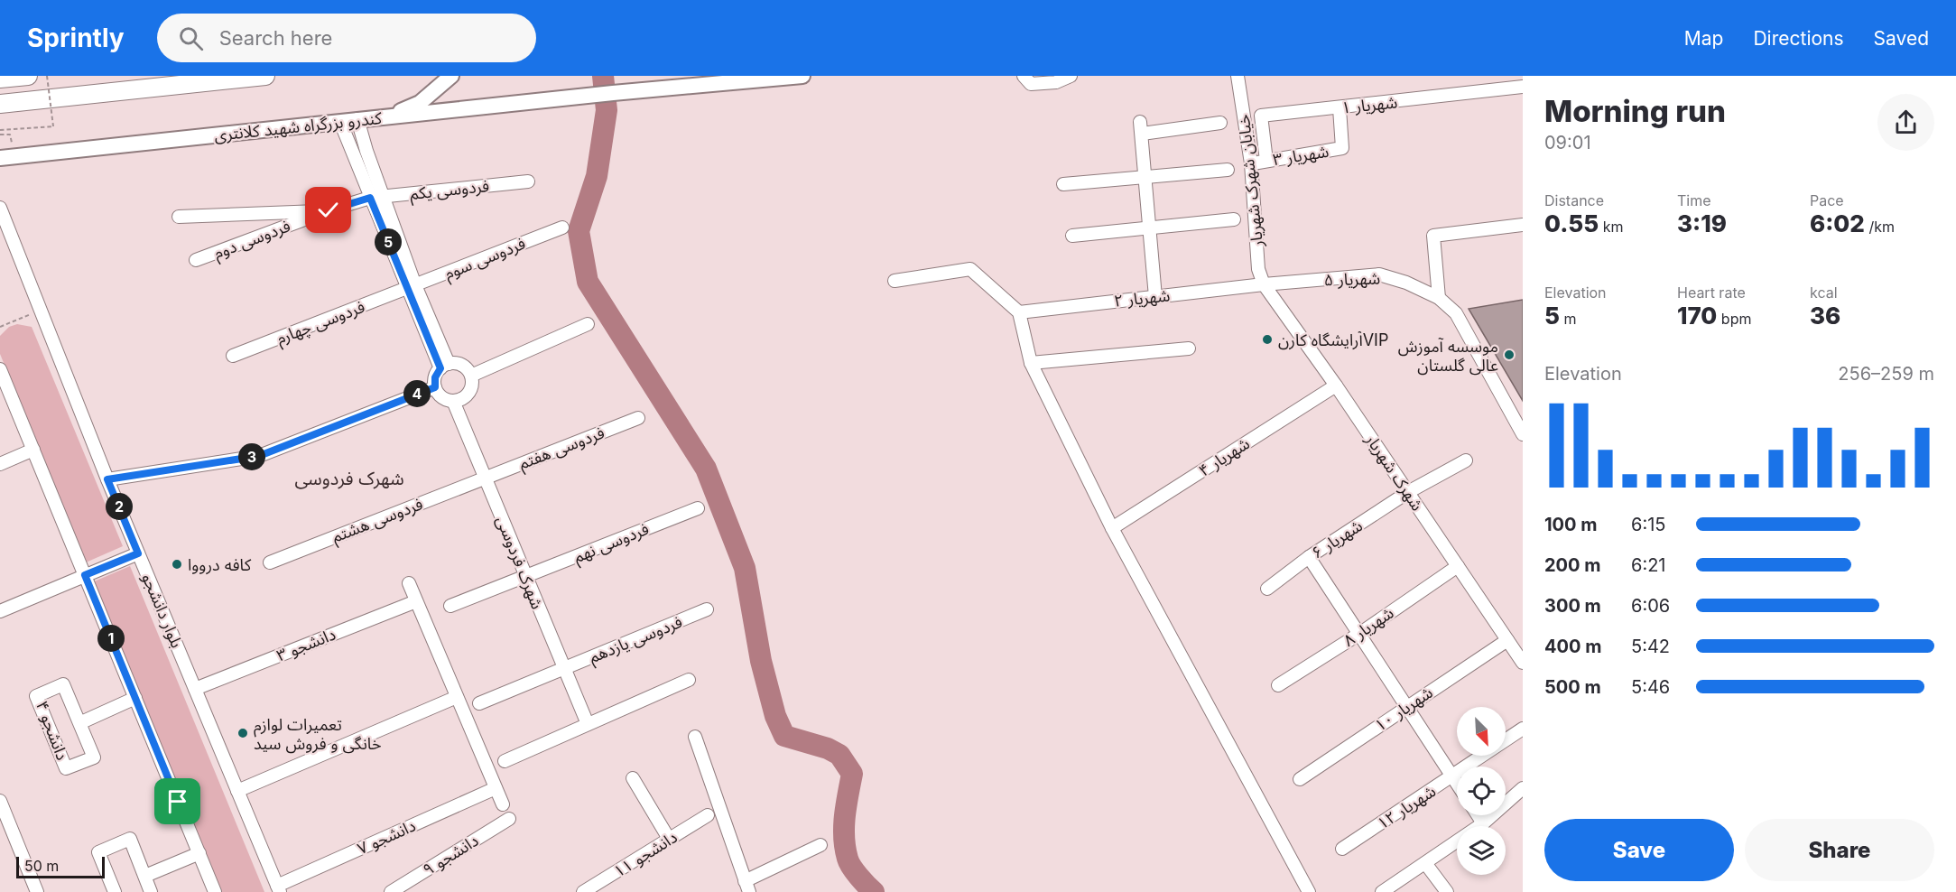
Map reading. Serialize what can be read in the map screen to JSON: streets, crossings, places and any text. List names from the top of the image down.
{
  "streets": {
    "main road": ["کندرو بزرگراه شهید کلانتری"],
    "street": [
      "۱ شهریار",
      "۳ شهریار",
      "خیابان شهرک شهریار",
      "فردوسی یکم",
      "فردوسی دوم",
      "فردوسی سوم",
      "۵ شهریار",
      "۲ شهریار",
      "فردوسی چهارم",
      "فردوسی هفتم",
      "شهریار ۴",
      "شهرک شهریار",
      "فردوسی هشتم",
      "شهریار ۶",
      "فردوسی نهم",
      "شهرک فردوسی",
      "بلوار دانشجو",
      "شهریار ۸",
      "فردوسی یازدهم",
      "دانشجو ۳",
      "شهریار ۱۰",
      "۴ دانشجو",
      "شهریار ۱۲",
      "دانشجو ۷",
      "دانشجو ۱۱",
      "دانشجو ۹"
    ]
  },
  "crossings": [
    ["۱ شهریار", "۳ شهریار"],
    ["۳ شهریار", "خیابان شهرک شهریار"],
    ["خیابان شهرک شهریار", "۵ شهریار"],
    ["خیابان شهرک شهریار", "۲ شهریار"],
    ["خیابان شهرک شهریار", "شهرک شهریار"],
    ["فردوسی یکم", "فردوسی دوم"],
    ["فردوسی سوم", "فردوسی چهارم"],
    ["۵ شهریار", "۲ شهریار"],
    ["۵ شهریار", "شهرک شهریار"],
    ["۲ شهریار", "شهرک شهریار"],
    ["فردوسی هفتم", "فردوسی هشتم"],
    ["فردوسی هفتم", "شهرک فردوسی"],
    ["شهریار ۴", "شهرک شهریار"],
    ["شهرک شهریار", "شهریار ۶"],
    ["شهرک شهریار", "شهریار ۸"],
    ["شهرک شهریار", "شهریار ۱۰"],
    ["فردوسی هشتم", "شهرک فردوسی"],
    ["فردوسی نهم", "شهرک فردوسی"],
    ["شهرک فردوسی", "فردوسی یازدهم"],
    ["بلوار دانشجو", "دانشجو ۳"],
    ["بلوار دانشجو", "دانشجو ۷"]
  ],
  "districts": ["شهرک فردوسی"],
  "places": [
    "آرایشگاه کارنVIP",
    "موسسه آموزش عالی گلستان",
    "کافه درووا",
    "تعمیرات لوازم خانگی و فروش سید"
  ],
  "scale_bar": "50 m",
  "north": "bottom right",
  "page": {
    "header": "Sprintly",
    "search": "Search here",
    "nav": ["Map", "Directions", "Saved"],
    "heading": ["Morning run", "09:01"],
    "stats": [
      ["Distance", "0.55 km"],
      ["Time", "3:19"],
      ["Pace", "6:02 /km"],
      ["Elevation", "5 m"],
      ["Heart rate", "170 bpm"],
      ["kcal", "36"]
    ],
    "pins": [
      "5",
      "4",
      "3",
      "2",
      "1"
    ],
    "chart": ["Elevation", "256–259 m"],
    "list": [
      {
        "name": "100 m",
        "note": "6:15"
      },
      {
        "name": "200 m",
        "note": "6:21"
      },
      {
        "name": "300 m",
        "note": "6:06"
      },
      {
        "name": "400 m",
        "note": "5:42"
      },
      {
        "name": "500 m",
        "note": "5:46"
      }
    ],
    "buttons": ["Save", "Share"],
    "scale": "50 m"
  }
}
